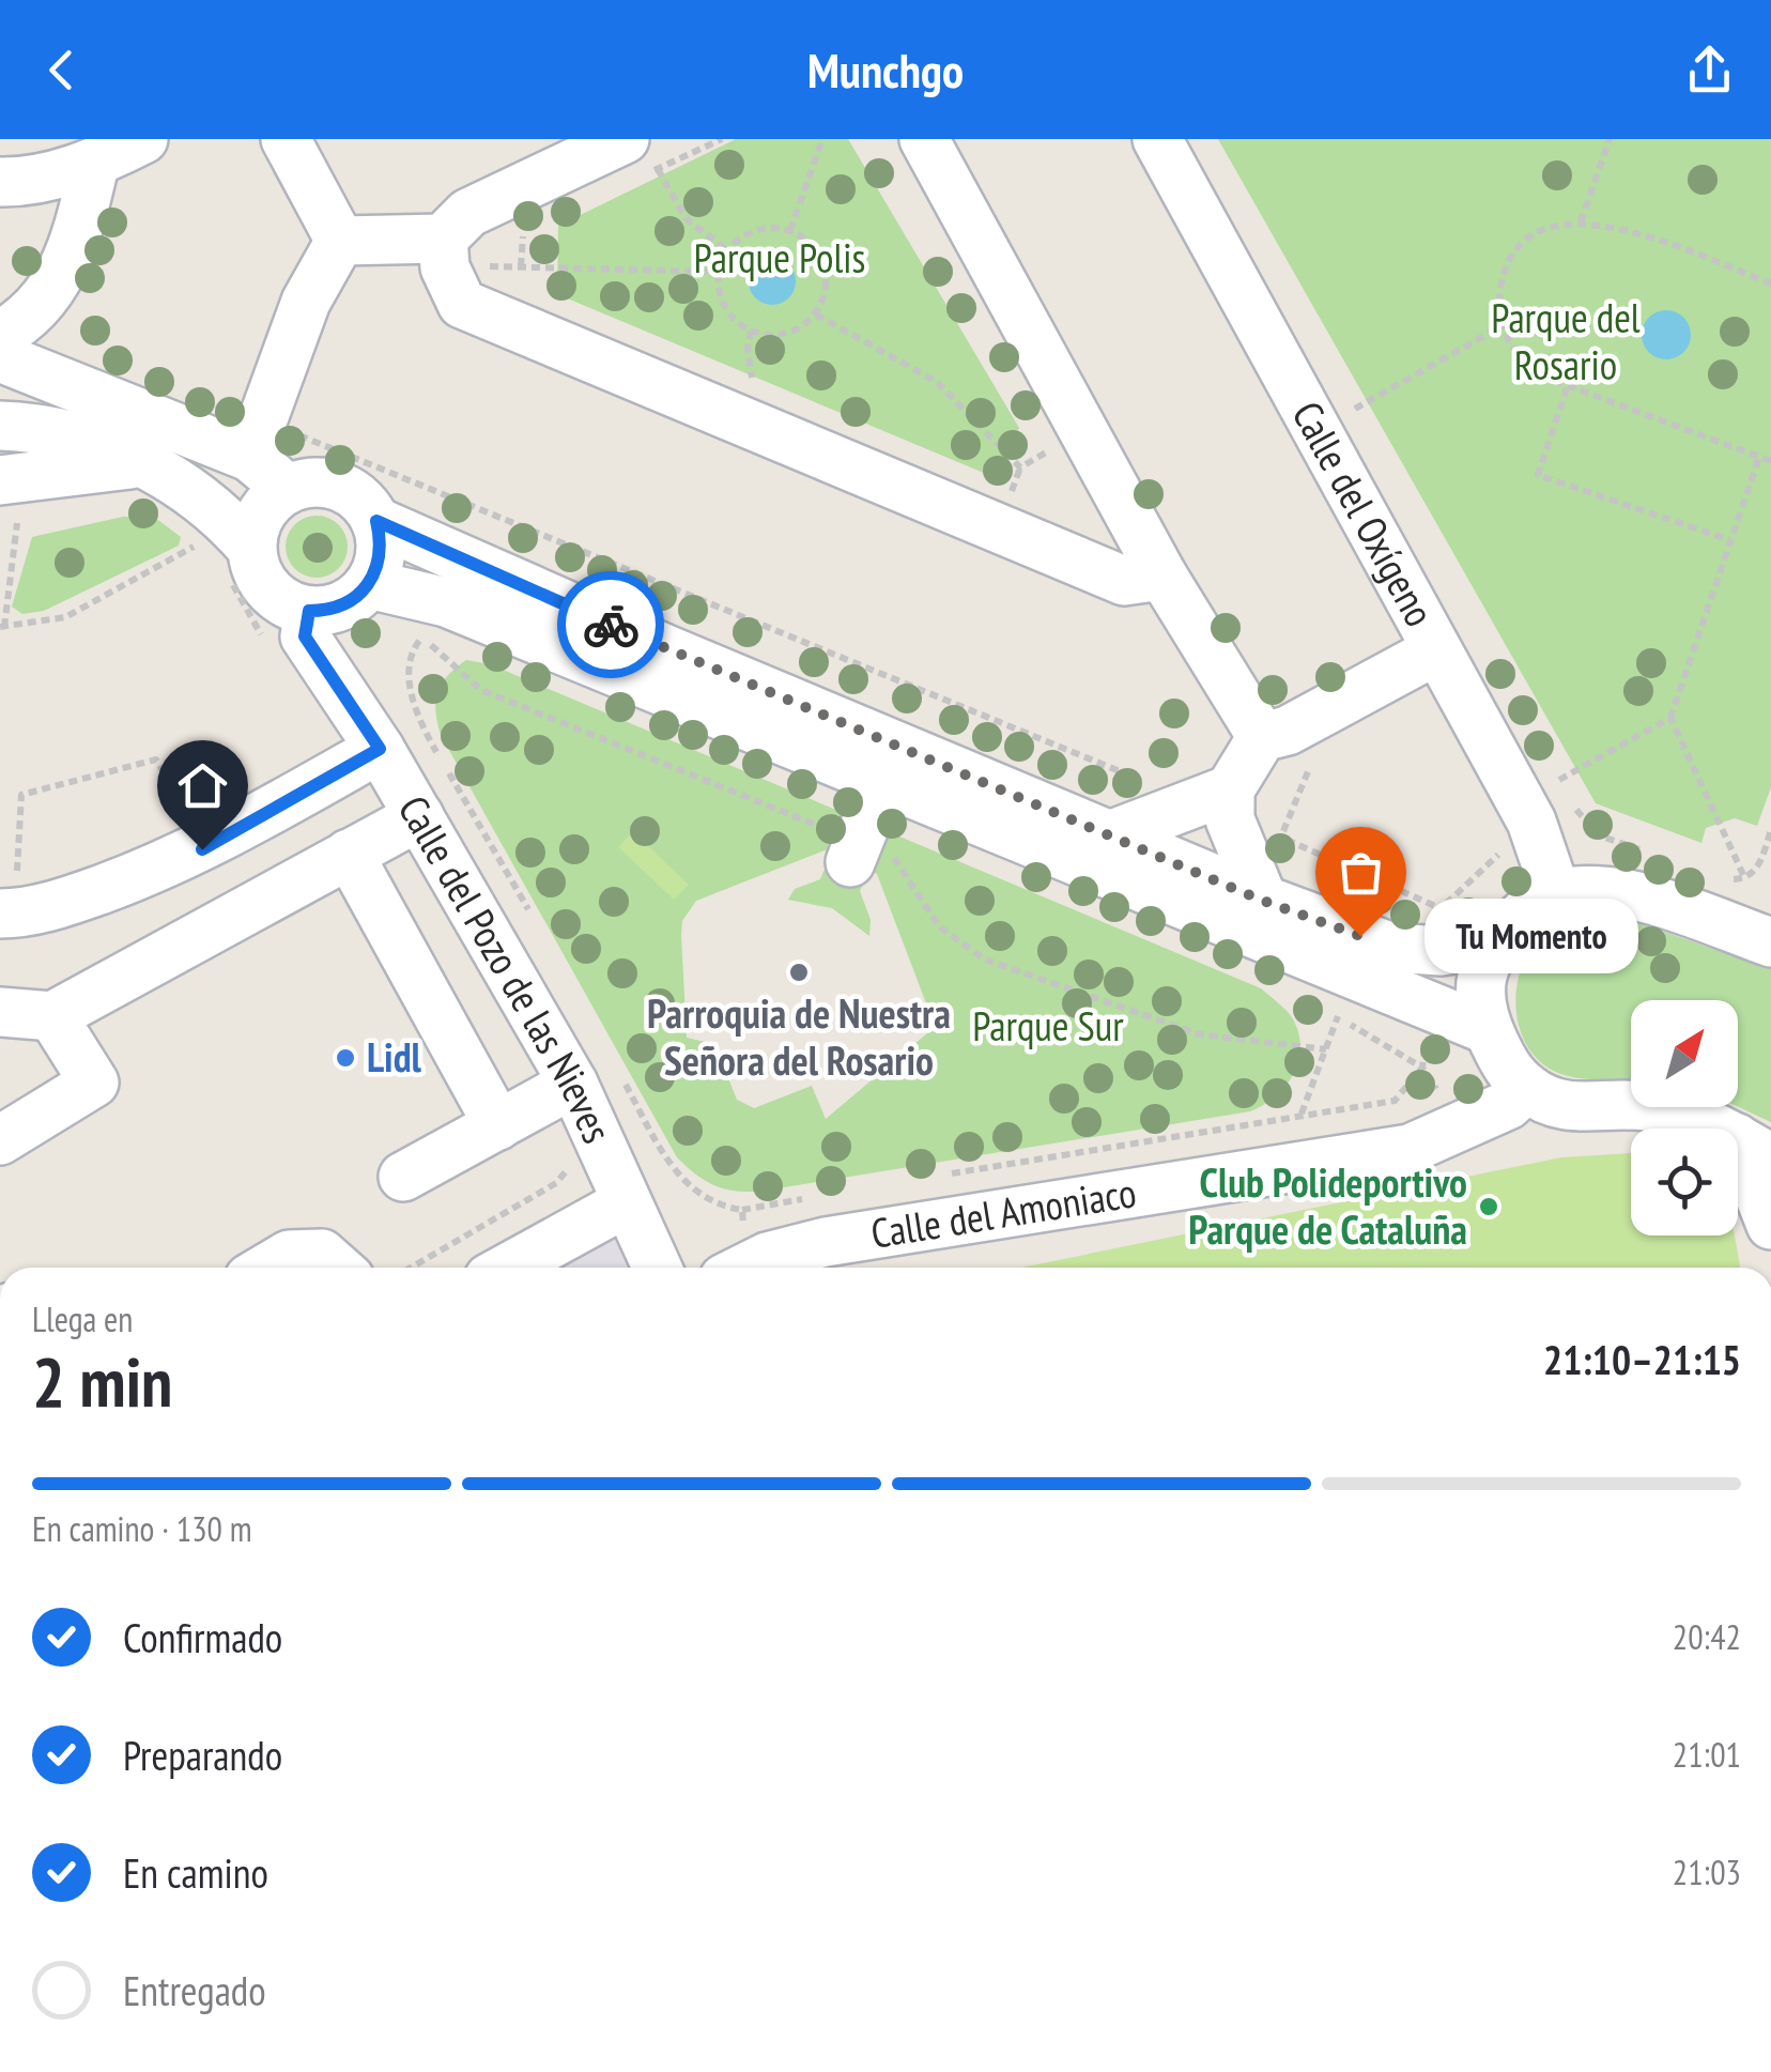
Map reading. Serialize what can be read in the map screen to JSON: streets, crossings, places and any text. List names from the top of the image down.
{
  "streets": {
    "street": ["Calle del Oxígeno", "Calle del Pozo de las Nieves", "Calle del Amoniaco"]
  },
  "parks": ["Parque Polis", "Parque del Rosario", "Parque Sur"],
  "places": [
    "Tu Momento",
    "Parroquia de Nuestra Señora del Rosario",
    "Lidl",
    "Club Polideportivo Parque de Cataluña"
  ],
  "north": "top right",
  "page": {
    "header": "Munchgo",
    "bubble": "Tu Momento",
    "heading": ["2 min", "Llega en", "21:10–21:15"],
    "bar": "En camino · 130 m",
    "list": [
      ["Confirmado", "20:42"],
      ["Preparando", "21:01"],
      ["En camino", "21:03"],
      "Entregado"
    ]
  }
}
